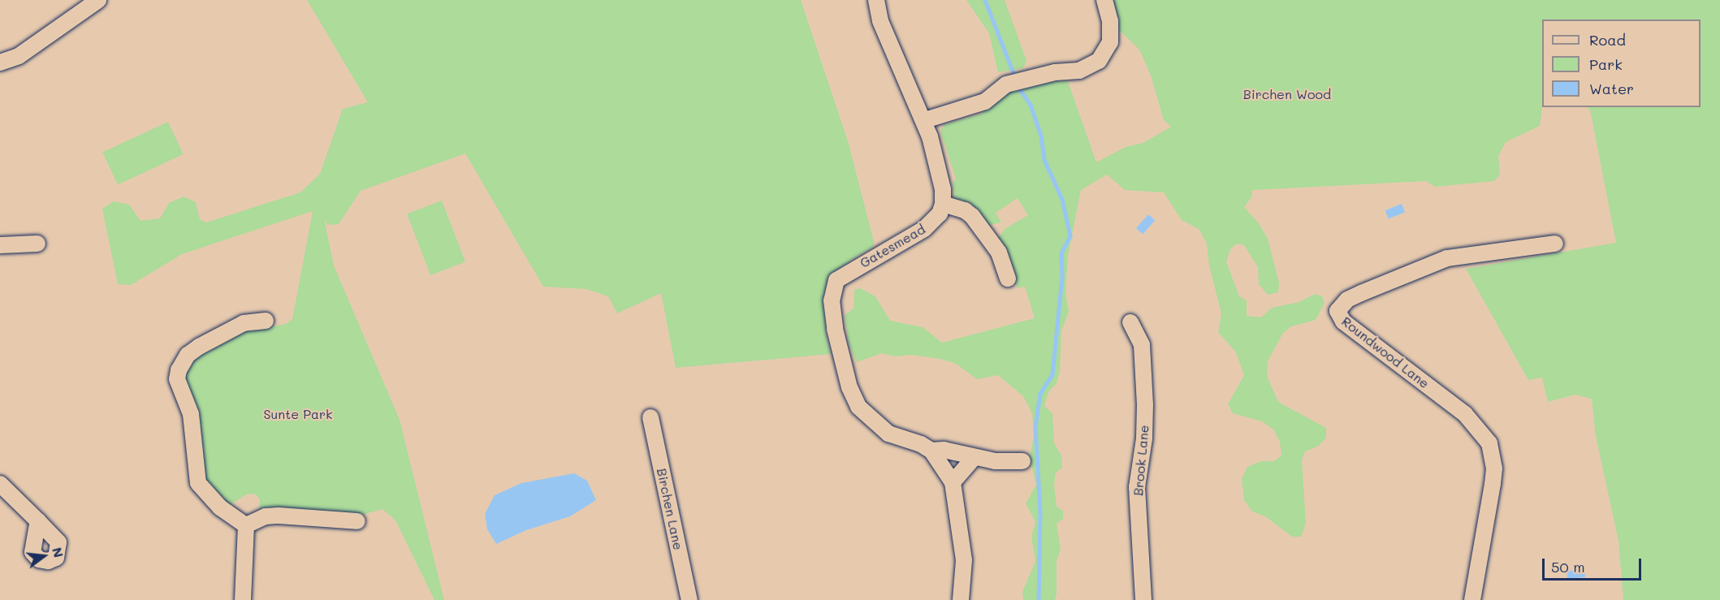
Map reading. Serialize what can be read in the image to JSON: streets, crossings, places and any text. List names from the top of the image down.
{
  "streets": {
    "street": [
      "Gatesmead",
      "Roundwood Lane",
      "Brook Lane",
      "Birchen Lane"
    ]
  },
  "parks": ["Birchen Wood", "Sunte Park"],
  "legend": ["Road", "Park", "Water"],
  "scale_bar": "50 m",
  "north": "right"
}
